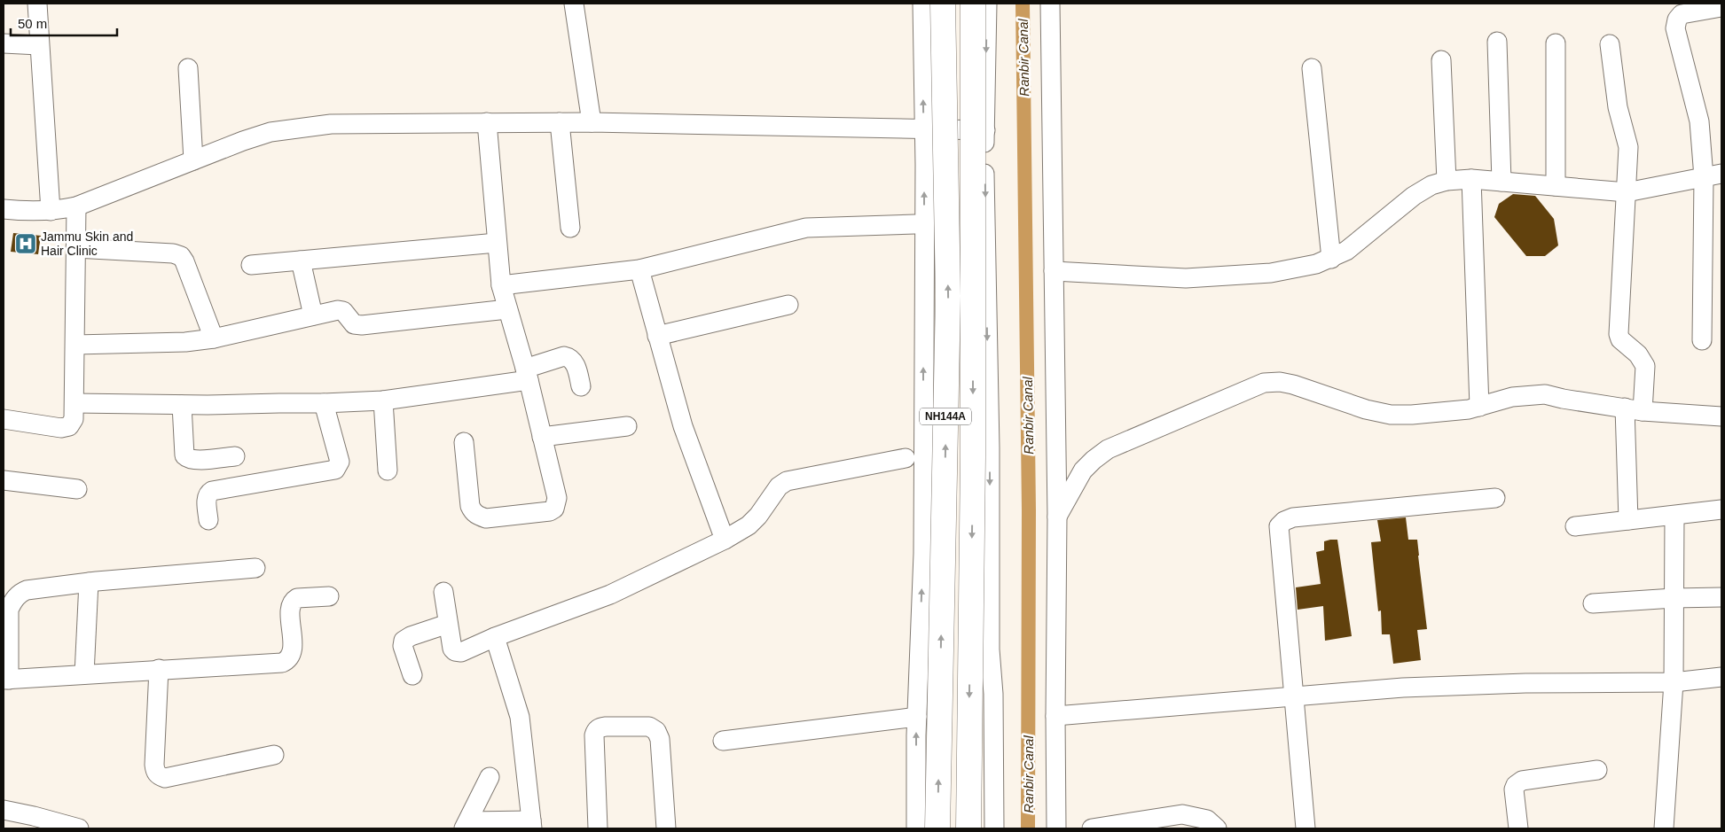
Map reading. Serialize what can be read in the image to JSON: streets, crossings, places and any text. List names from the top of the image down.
{
  "streets": {
    "highway": ["NH144A"]
  },
  "water": ["Ranbir Canal"],
  "places": {
    "hospital": ["Jammu Skin and Hair Clinic"]
  },
  "scale_bar": "50 m"
}
